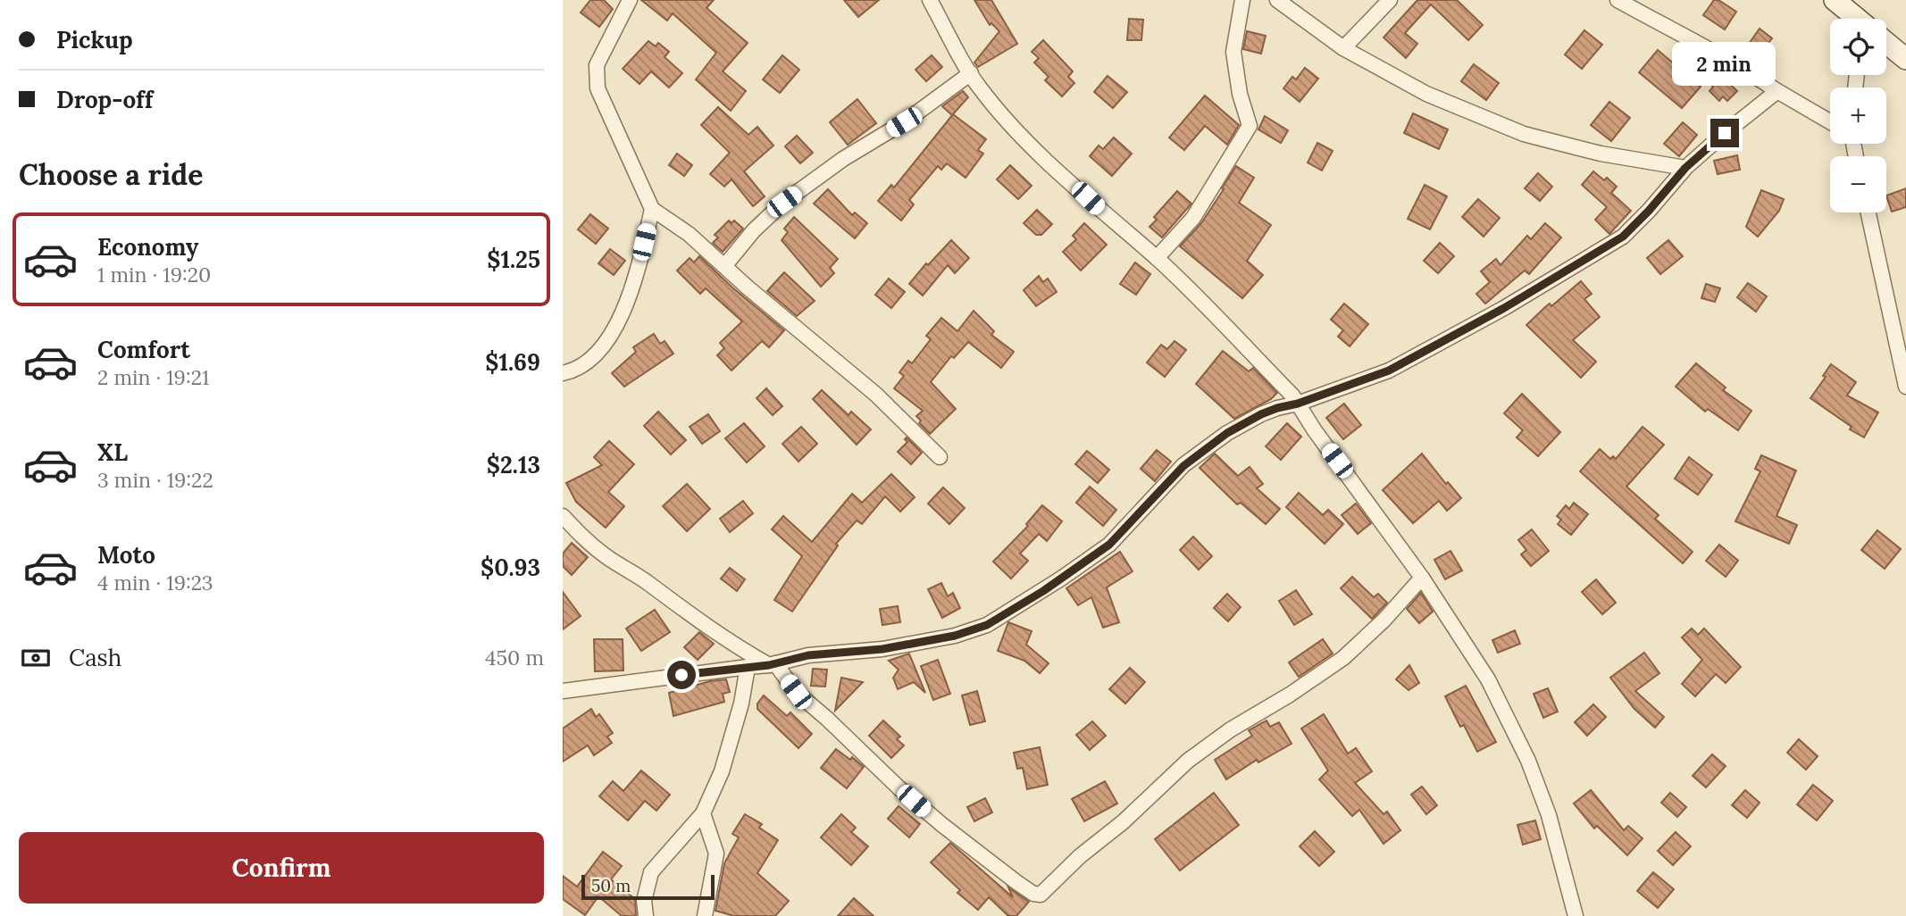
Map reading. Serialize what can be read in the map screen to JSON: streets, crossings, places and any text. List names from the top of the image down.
{
  "scale_bar": "50 m",
  "page": {
    "banner": ["Pickup", "Drop-off"],
    "map_buttons": ["+", "−"],
    "bubble": "2 min",
    "heading": "Choose a ride",
    "list": [
      {
        "name": "Economy",
        "note": "1 min · 19:20",
        "value": "$1.25"
      },
      {
        "name": "Comfort",
        "note": "2 min · 19:21",
        "value": "$1.69"
      },
      {
        "name": "XL",
        "note": "3 min · 19:22",
        "value": "$2.13"
      },
      {
        "name": "Moto",
        "note": "4 min · 19:23",
        "value": "$0.93"
      }
    ],
    "pay": ["Cash", "450 m"],
    "buttons": "Confirm",
    "scale": "50 m"
  }
}
